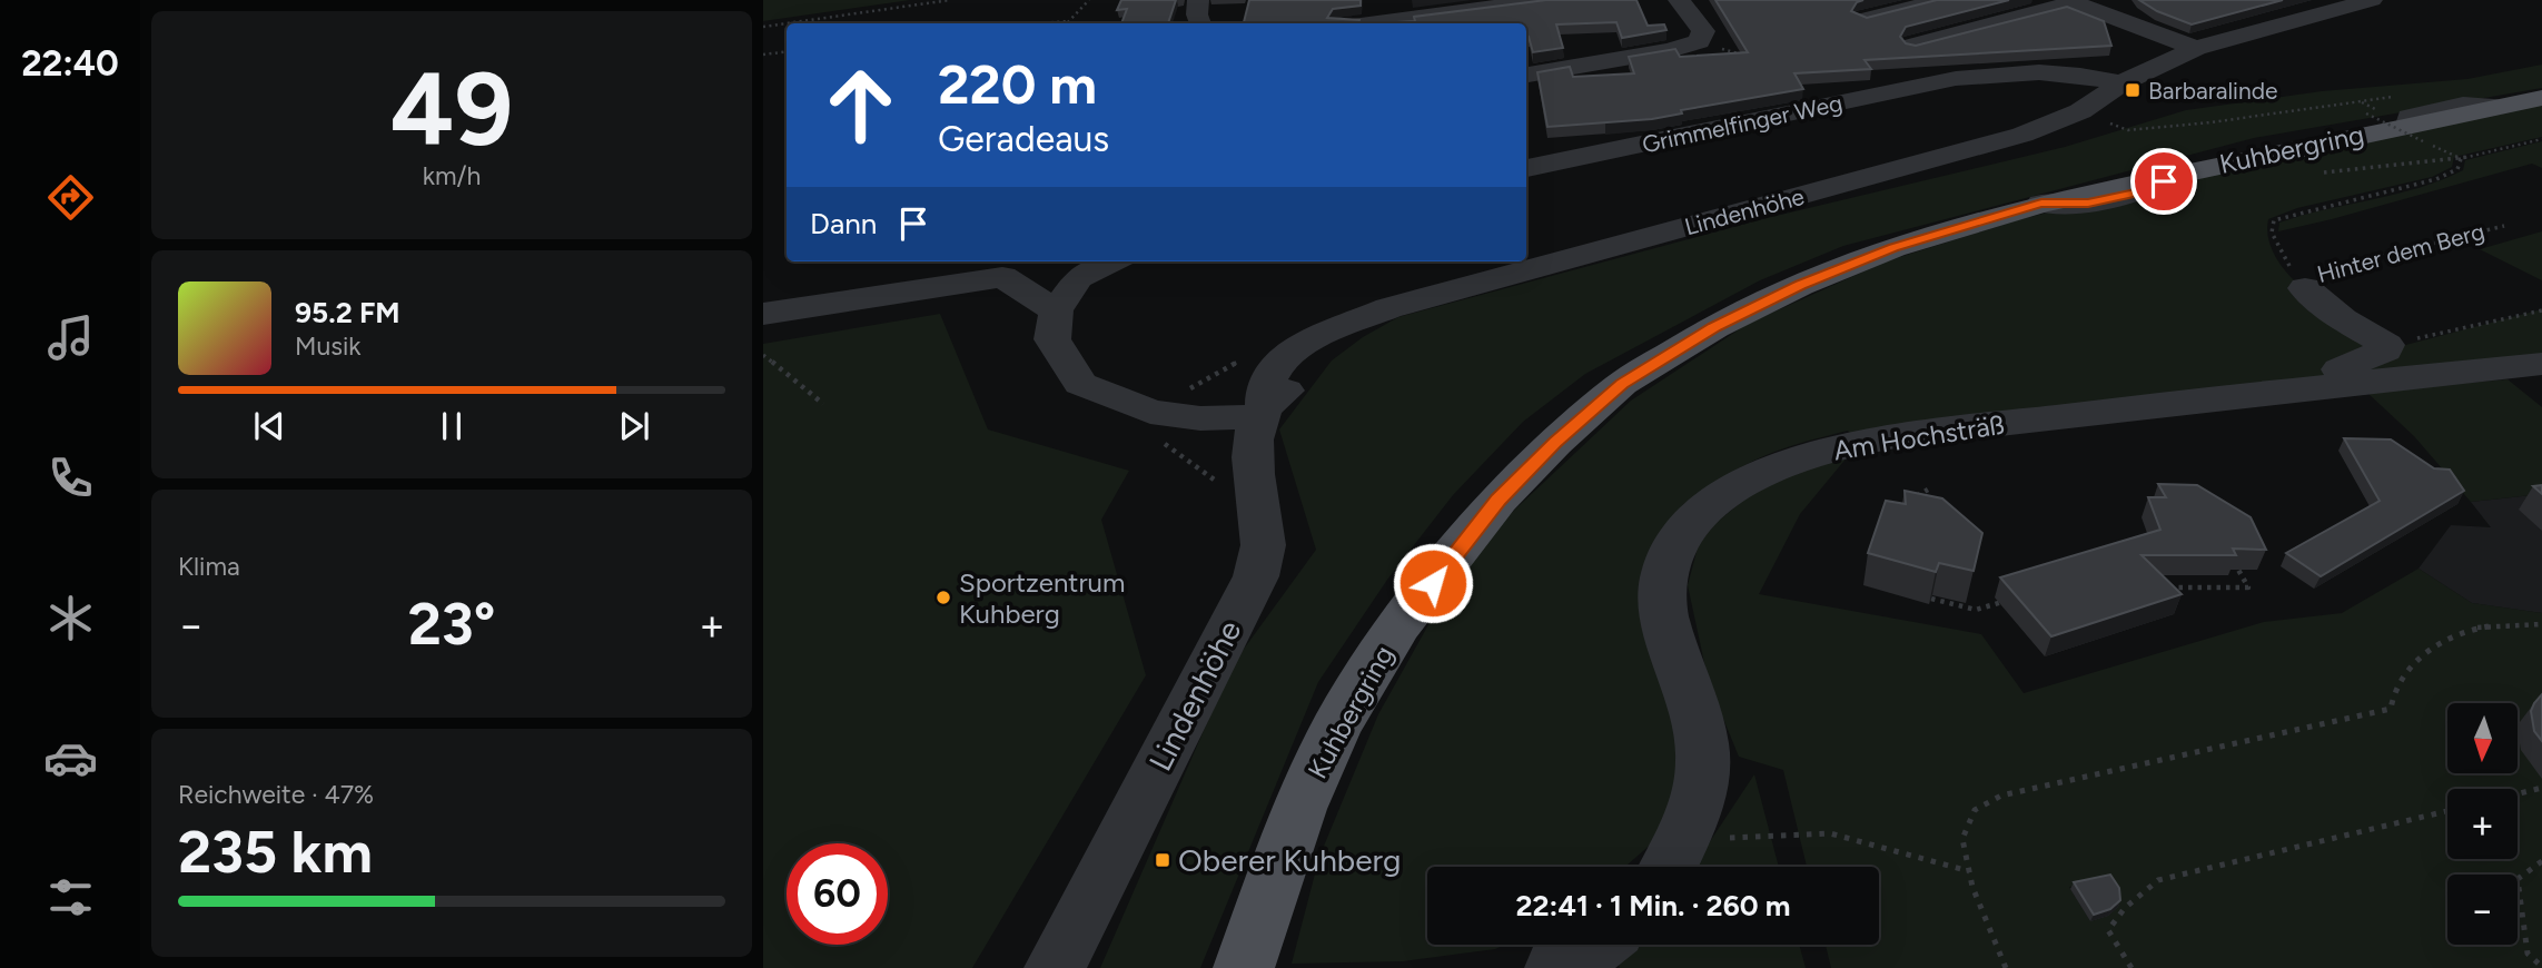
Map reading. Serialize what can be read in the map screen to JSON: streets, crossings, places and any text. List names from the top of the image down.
{
  "streets": {
    "main road": ["Kuhbergring"],
    "street": [
      "Grimmelfinger Weg",
      "Lindenhöhe",
      "Hinter dem Berg",
      "Am Hochsträß"
    ]
  },
  "crossings": [
    ["Grimmelfinger Weg", "Lindenhöhe"]
  ],
  "places": {
    "transit": ["Barbaralinde", "Oberer Kuhberg"],
    "other": ["Sportzentrum Kuhberg"]
  },
  "north": "bottom",
  "page": {
    "tabs": "22:40",
    "tile": [
      ["49", "km/h"],
      "Klima",
      ["Reichweite · 47%", "235 km"]
    ],
    "turn": ["220 m", "Geradeaus"],
    "then": "Dann",
    "song": ["95.2 FM", "Musik"],
    "heat": ["−", "23°", "+"],
    "map_buttons": ["+", "−"],
    "limit": "60",
    "trip": "22:41 · 1 Min. · 260 m"
  }
}
